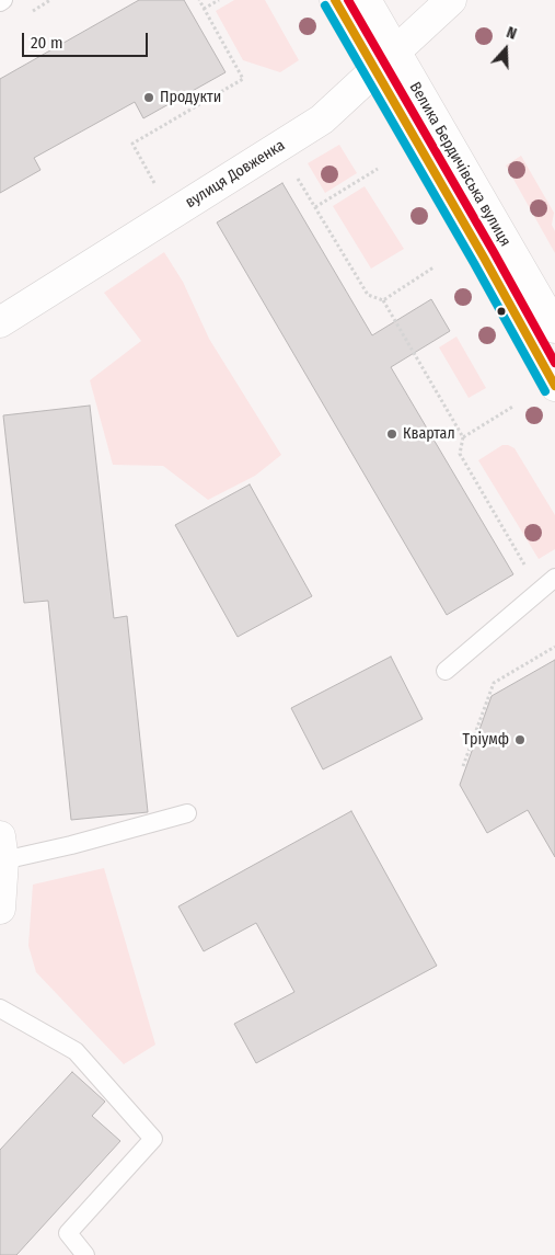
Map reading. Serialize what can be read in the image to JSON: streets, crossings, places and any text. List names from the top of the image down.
{
  "streets": {
    "main road": ["Велика Бердичівська вулиця", "вулиця Довженка"]
  },
  "crossings": [
    ["Велика Бердичівська вулиця", "вулиця Довженка"]
  ],
  "places": ["Продукти", "Квартал", "Тріумф"],
  "scale_bar": "20 m",
  "north": "top"
}
